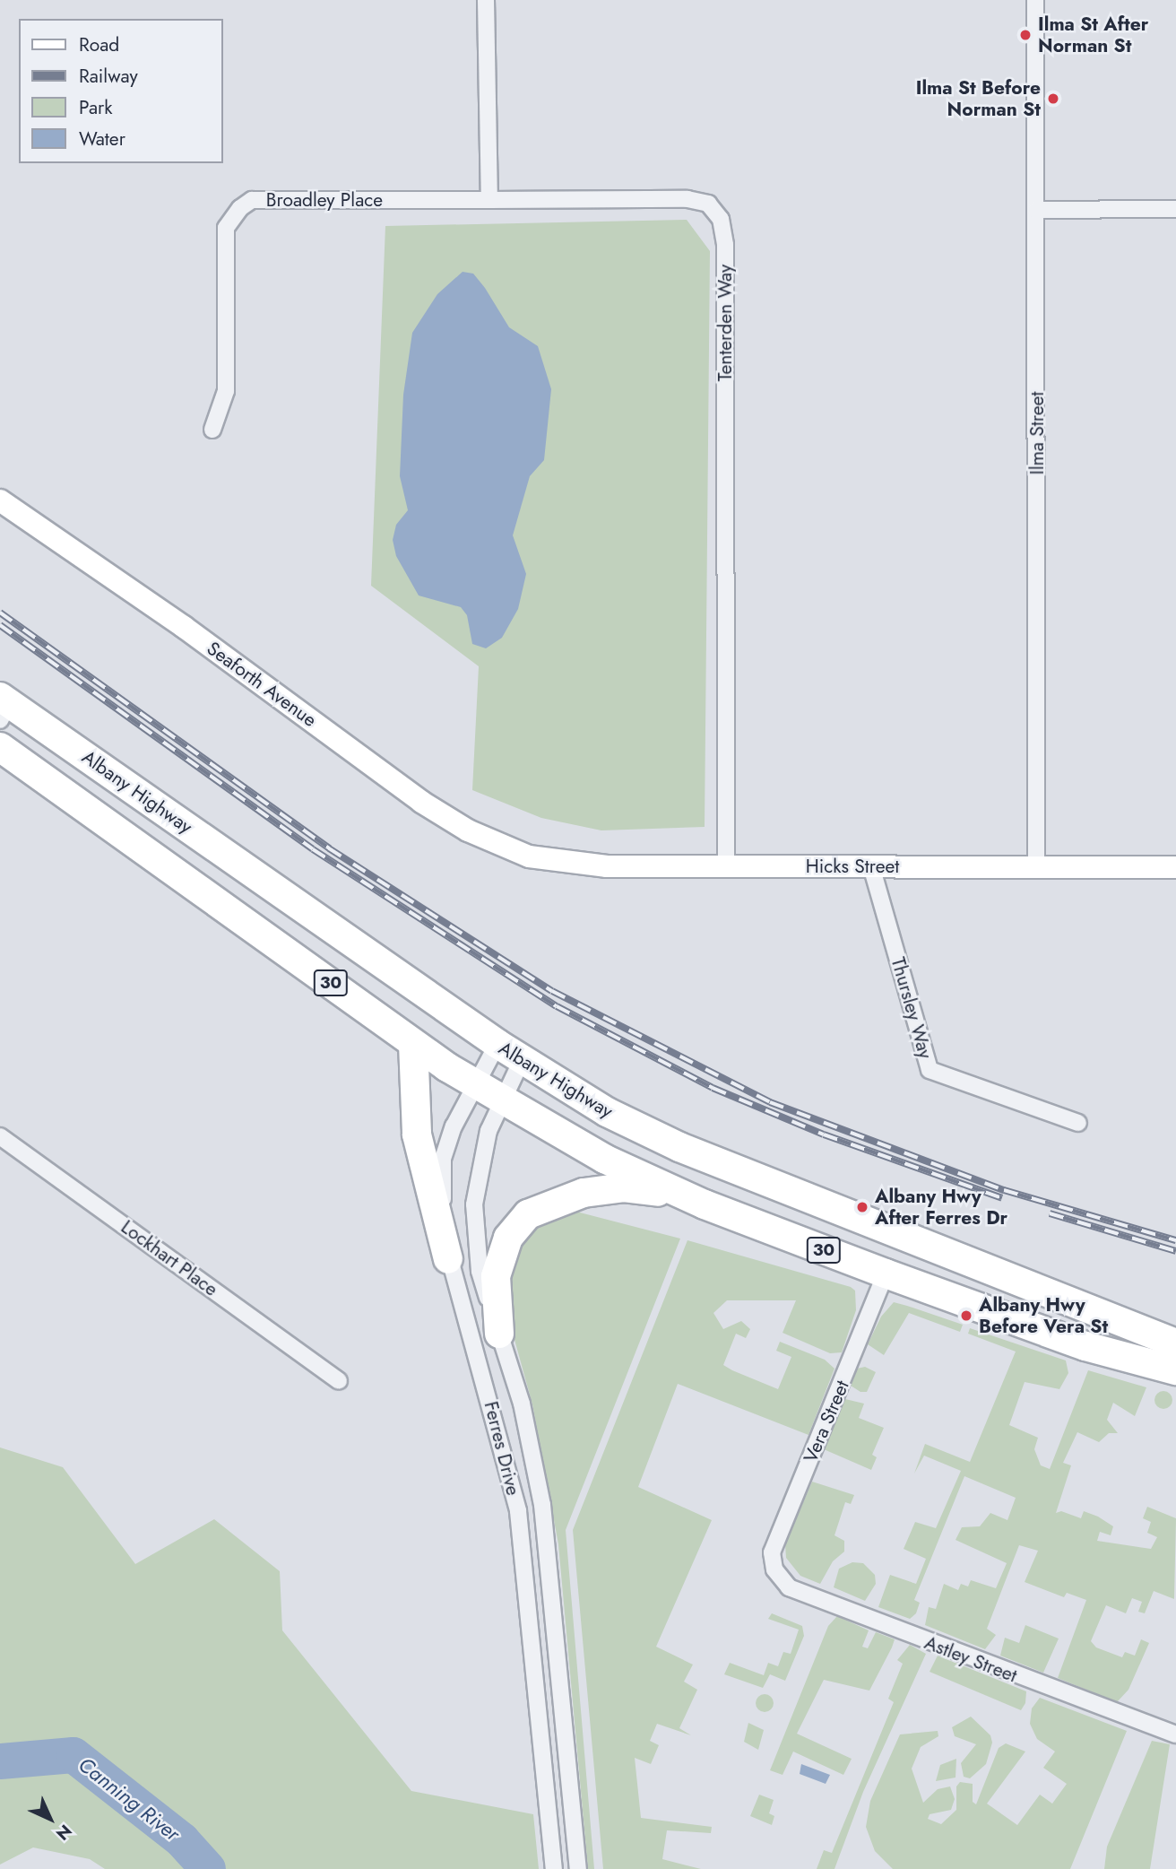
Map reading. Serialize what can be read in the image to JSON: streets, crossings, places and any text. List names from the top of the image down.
{
  "streets": {
    "highway": ["Albany Highway", "30"],
    "street": [
      "Broadley Place",
      "Tenterden Way",
      "Ilma Street",
      "Seaforth Avenue",
      "Hicks Street",
      "Thursley Way",
      "Lockhart Place",
      "Vera Street",
      "Ferres Drive",
      "Astley Street"
    ]
  },
  "crossings": [
    ["Broadley Place", "Tenterden Way"],
    ["Tenterden Way", "Hicks Street"],
    ["Ilma Street", "Hicks Street"],
    ["Seaforth Avenue", "Hicks Street"],
    ["Albany Highway", "Ferres Drive"],
    ["Hicks Street", "Thursley Way"],
    ["30", "Vera Street"],
    ["30", "Ferres Drive"],
    ["Vera Street", "Astley Street"]
  ],
  "water": ["Canning River"],
  "places": [
    "Ilma St After Norman St",
    "Ilma St Before Norman St",
    "Albany Hwy After Ferres Dr",
    "Albany Hwy Before Vera St"
  ],
  "legend": [
    "Road",
    "Railway",
    "Park",
    "Water"
  ],
  "north": "bottom right"
}
